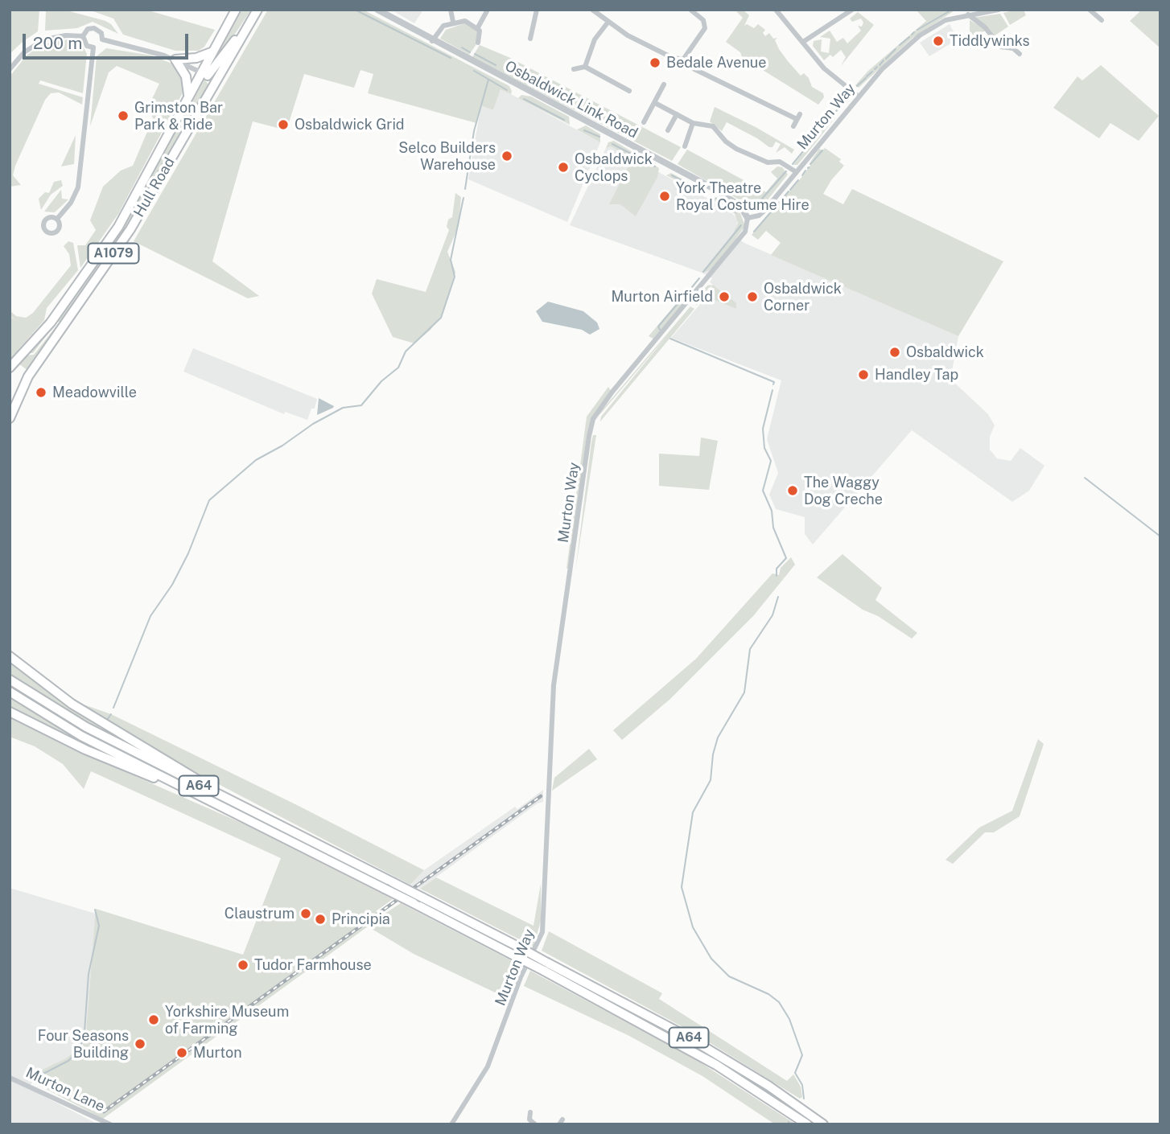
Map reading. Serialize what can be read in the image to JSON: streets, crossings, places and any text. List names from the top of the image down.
{
  "streets": {
    "main road": ["Hull Road", "A1079", "A64"],
    "street": ["Osbaldwick Link Road", "Murton Way", "Murton Lane"]
  },
  "crossings": [
    ["Osbaldwick Link Road", "Murton Way"]
  ],
  "places": [
    "Tiddlywinks",
    "Bedale Avenue",
    "Grimston Bar Park & Ride",
    "Osbaldwick Grid",
    "Selco Builders Warehouse",
    "Osbaldwick Cyclops",
    "York Theatre Royal Costume Hire",
    "Murton Airfield",
    "Osbaldwick Corner",
    "Osbaldwick",
    "Handley Tap",
    "Meadowville",
    "The Waggy Dog Creche",
    "Claustrum",
    "Principia",
    "Tudor Farmhouse",
    "Yorkshire Museum of Farming",
    "Four Seasons Building",
    "Murton"
  ],
  "scale_bar": "200 m"
}
